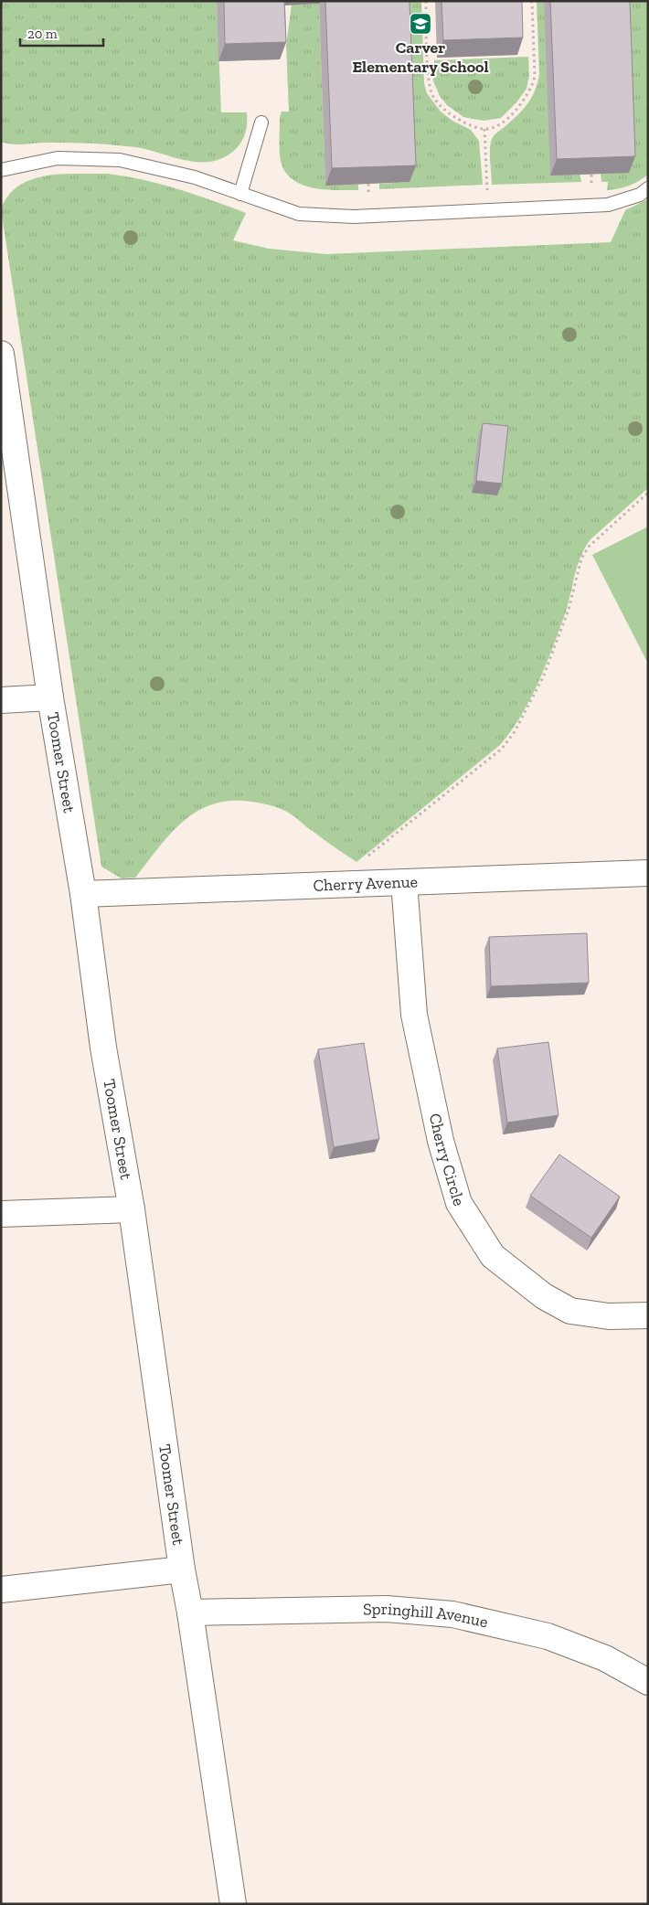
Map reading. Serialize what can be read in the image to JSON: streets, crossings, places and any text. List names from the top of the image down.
{
  "streets": {
    "street": [
      "Toomer Street",
      "Cherry Avenue",
      "Cherry Circle",
      "Springhill Avenue"
    ]
  },
  "crossings": [
    ["Toomer Street", "Cherry Avenue"],
    ["Toomer Street", "Springhill Avenue"],
    ["Cherry Avenue", "Cherry Circle"]
  ],
  "places": {
    "school or university": ["Carver Elementary School"]
  },
  "scale_bar": "20 m"
}
